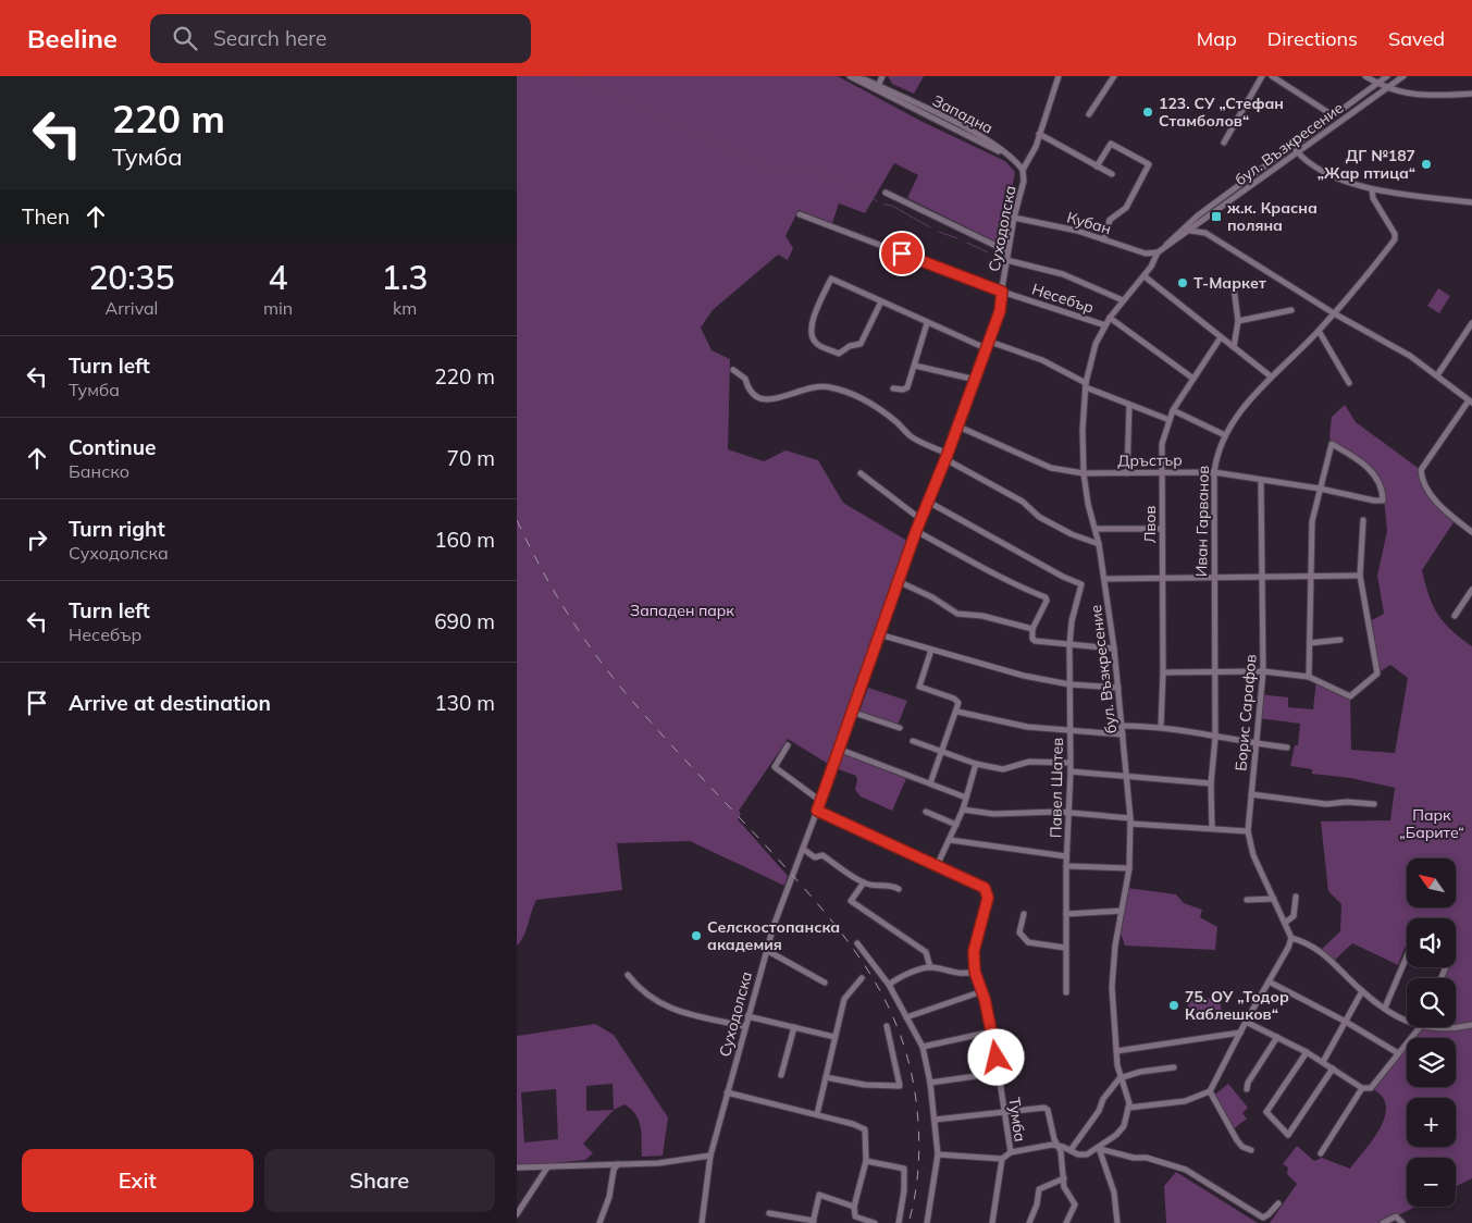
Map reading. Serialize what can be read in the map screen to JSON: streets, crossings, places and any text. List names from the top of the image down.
{
  "streets": {
    "street": [
      "Западна",
      "бул. Възкресение",
      "Кубан",
      "Суходолска",
      "Несебър",
      "Дръстър",
      "Иван Гарванов",
      "Лвов",
      "Борис Сарафов",
      "Павел Шатев",
      "Тумба"
    ]
  },
  "crossings": [
    ["Западна", "Суходолска"],
    ["бул. Възкресение", "Кубан"],
    ["бул. Възкресение", "Несебър"],
    ["бул. Възкресение", "Дръстър"],
    ["Кубан", "Суходолска"],
    ["Суходолска", "Несебър"],
    ["Суходолска", "Дръстър"],
    ["Суходолска", "Павел Шатев"],
    ["Несебър", "Лвов"],
    ["Дръстър", "Иван Гарванов"],
    ["Дръстър", "Лвов"],
    ["Дръстър", "Борис Сарафов"]
  ],
  "parks": ["Западен парк", "Парк „Барите“"],
  "places": {
    "other": [
      "123. СУ „Стефан Стамболов“",
      "ДГ №187 „Жар птица“",
      "Т-Маркет",
      "Селскостопанска академия",
      "75. ОУ „Тодор Каблешков“"
    ],
    "transit": ["ж.к. Красна поляна"]
  },
  "north": "top left",
  "page": {
    "header": "Beeline",
    "search": "Search here",
    "nav": ["Map", "Directions", "Saved"],
    "turn": ["220 m", "Тумба"],
    "then": "Then",
    "eta": [
      "20:35",
      "Arrival",
      "4",
      "min",
      "1.3",
      "km"
    ],
    "list": [
      {
        "name": "Turn left",
        "note": "Тумба",
        "value": "220 m"
      },
      {
        "name": "Continue",
        "note": "Банско",
        "value": "70 m"
      },
      {
        "name": "Turn right",
        "note": "Суходолска",
        "value": "160 m"
      },
      {
        "name": "Turn left",
        "note": "Несебър",
        "value": "690 m"
      },
      {
        "name": "Arrive at destination",
        "value": "130 m"
      }
    ],
    "map_buttons": ["+", "−"],
    "buttons": ["Exit", "Share"]
  }
}
